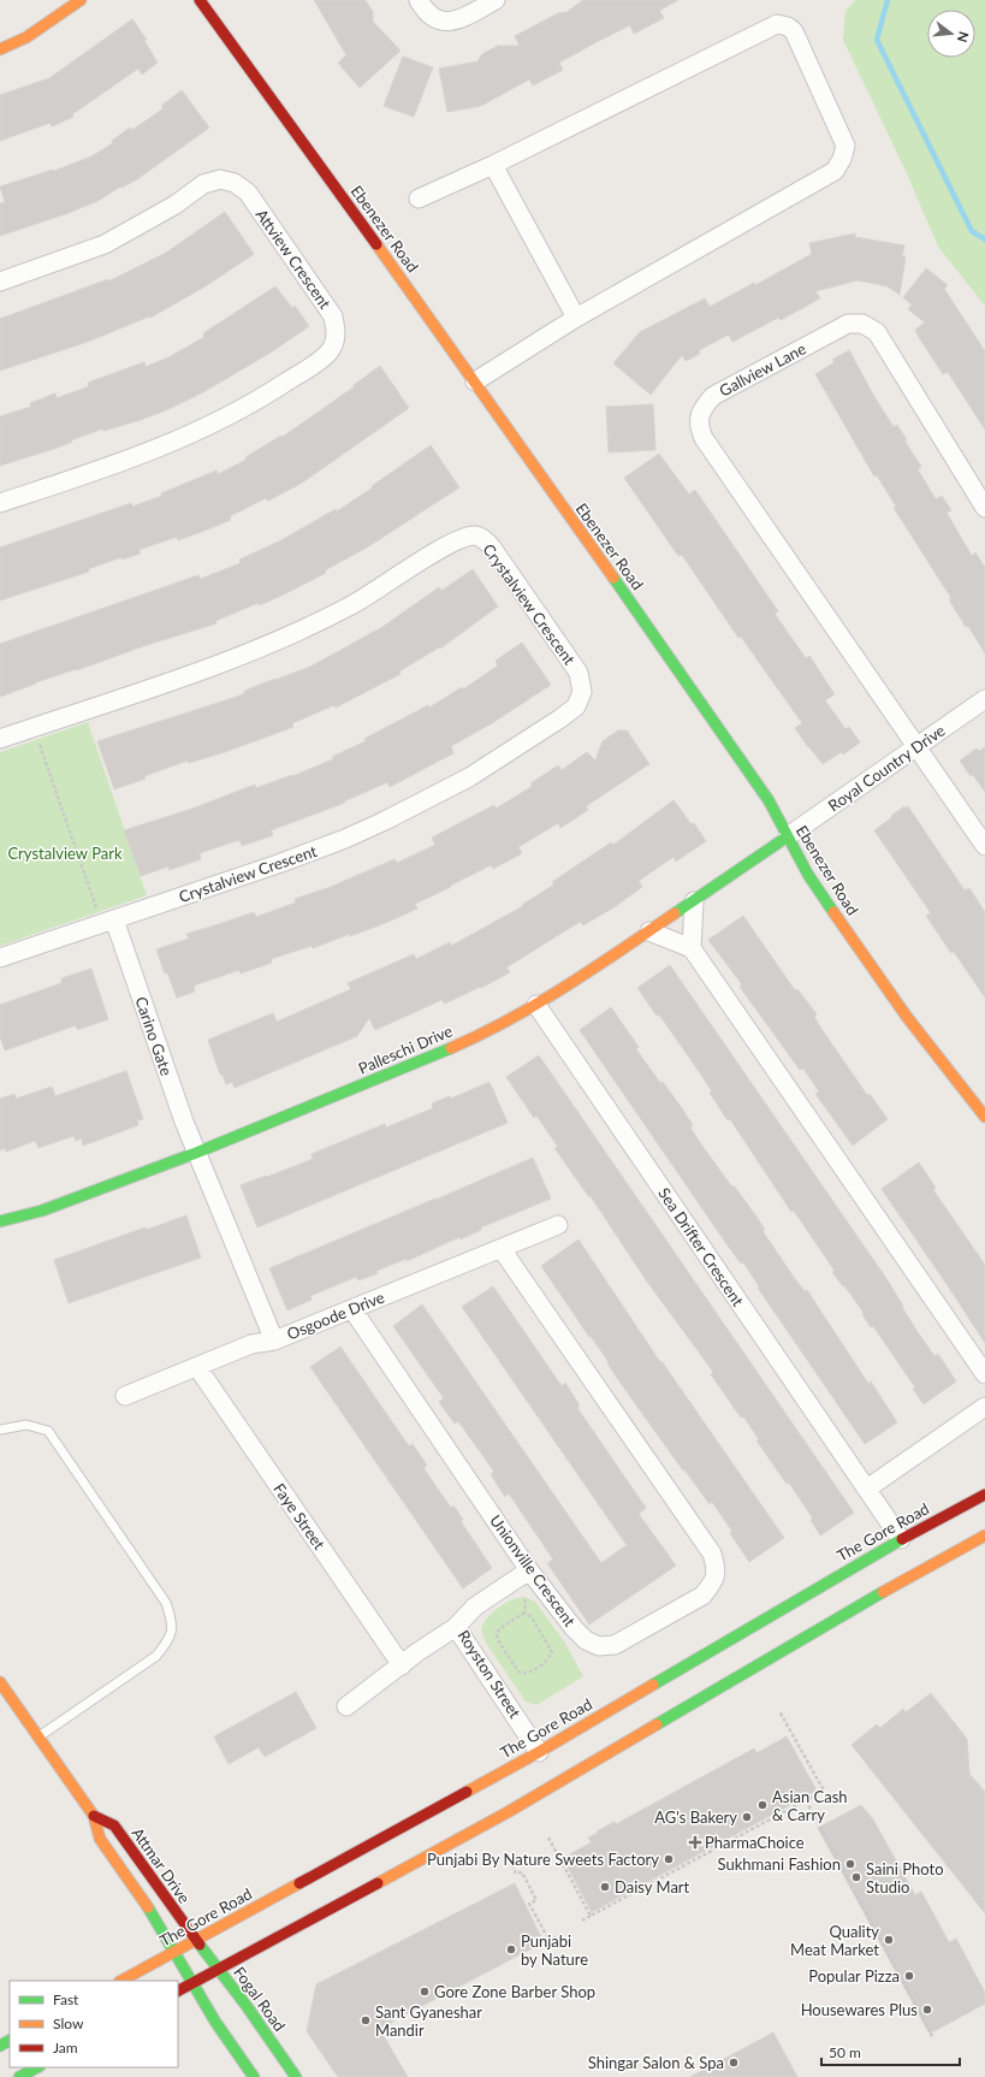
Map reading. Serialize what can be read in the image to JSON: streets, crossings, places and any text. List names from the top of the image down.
{
  "streets": {
    "main road": [
      "Ebenezer Road",
      "Palleschi Drive",
      "The Gore Road",
      "Attmar Drive",
      "Fogal Road"
    ],
    "street": [
      "Attview Crescent",
      "Gallview Lane",
      "Crystalview Crescent",
      "Royal Country Drive",
      "Carino Gate",
      "Sea Drifter Crescent",
      "Osgoode Drive",
      "Faye Street",
      "Unionville Crescent",
      "Royston Street"
    ]
  },
  "crossings": [
    ["Ebenezer Road", "Royal Country Drive"],
    ["Ebenezer Road", "Palleschi Drive"],
    ["Gallview Lane", "Royal Country Drive"],
    ["Crystalview Crescent", "Carino Gate"],
    ["Royal Country Drive", "Palleschi Drive"],
    ["Carino Gate", "Palleschi Drive"],
    ["Carino Gate", "Osgoode Drive"],
    ["Palleschi Drive", "Sea Drifter Crescent"],
    ["Palleschi Drive", "Osgoode Drive"],
    ["Sea Drifter Crescent", "The Gore Road"],
    ["Osgoode Drive", "Unionville Crescent"],
    ["The Gore Road", "Royston Street"],
    ["The Gore Road", "Attmar Drive"],
    ["The Gore Road", "Fogal Road"],
    ["Unionville Crescent", "Royston Street"],
    ["Attmar Drive", "Fogal Road"]
  ],
  "parks": ["Crystalview Park"],
  "places": {
    "other": [
      "Asian Cash & Carry",
      "AG's Bakery",
      "Punjabi By Nature Sweets Factory",
      "Sukhmani Fashion",
      "Saini Photo Studio",
      "Daisy Mart",
      "Quality Meat Market",
      "Punjabi by Nature",
      "Popular Pizza",
      "Gore Zone Barber Shop",
      "Housewares Plus",
      "Sant Gyaneshar Mandir",
      "Shingar Salon & Spa"
    ],
    "health": ["PharmaChoice"]
  },
  "legend": ["Fast", "Slow", "Jam"],
  "scale_bar": "50 m",
  "north": "right"
}
